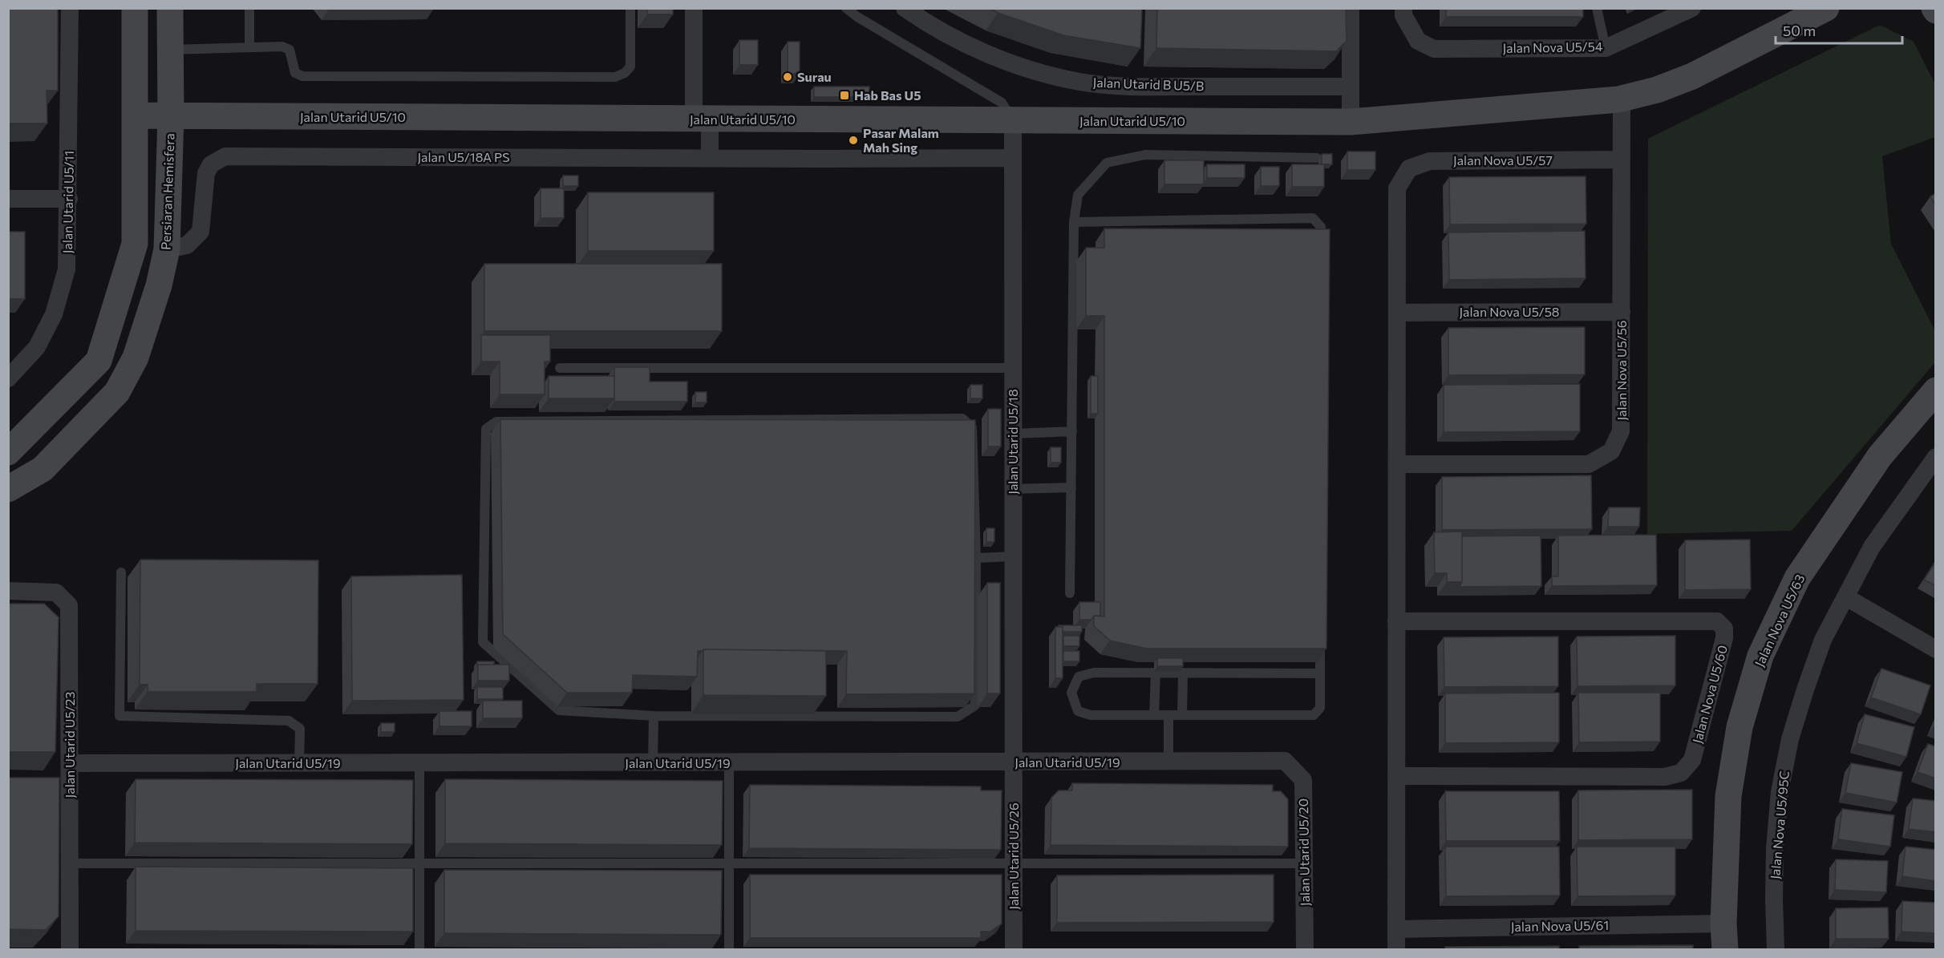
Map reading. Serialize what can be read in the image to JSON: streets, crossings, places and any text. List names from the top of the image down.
{
  "streets": {
    "street": [
      "Jalan Nova U5/54",
      "Jalan Utarid B U5/B",
      "Jalan Utarid U5/10",
      "Jalan U5/18A PS",
      "Jalan Nova U5/57",
      "Persiaran Hemisfera",
      "Jalan Utarid U5/11",
      "Jalan Nova U5/58",
      "Jalan Nova U5/56",
      "Jalan Utarid U5/18",
      "Jalan Nova U5/63",
      "Jalan Nova U5/60",
      "Jalan Utarid U5/23",
      "Jalan Utarid U5/19",
      "Jalan Nova U5/95C",
      "Jalan Utarid U5/20",
      "Jalan Utarid U5/26",
      "Jalan Nova U5/61"
    ]
  },
  "crossings": [
    ["Jalan Utarid U5/10", "Persiaran Hemisfera"],
    ["Jalan Utarid U5/10", "Jalan Nova U5/56"],
    ["Jalan Utarid U5/10", "Jalan Utarid U5/18"],
    ["Jalan U5/18A PS", "Persiaran Hemisfera"],
    ["Jalan U5/18A PS", "Jalan Utarid U5/18"],
    ["Jalan Nova U5/57", "Jalan Nova U5/58"],
    ["Jalan Nova U5/57", "Jalan Nova U5/56"],
    ["Jalan Nova U5/58", "Jalan Nova U5/56"],
    ["Jalan Utarid U5/18", "Jalan Utarid U5/19"],
    ["Jalan Utarid U5/18", "Jalan Utarid U5/26"],
    ["Jalan Nova U5/63", "Jalan Nova U5/61"],
    ["Jalan Utarid U5/23", "Jalan Utarid U5/19"],
    ["Jalan Utarid U5/19", "Jalan Utarid U5/20"],
    ["Jalan Utarid U5/19", "Jalan Utarid U5/26"]
  ],
  "places": {
    "other": ["Surau", "Pasar Malam Mah Sing"],
    "transit": ["Hab Bas U5"]
  },
  "scale_bar": "50 m"
}
